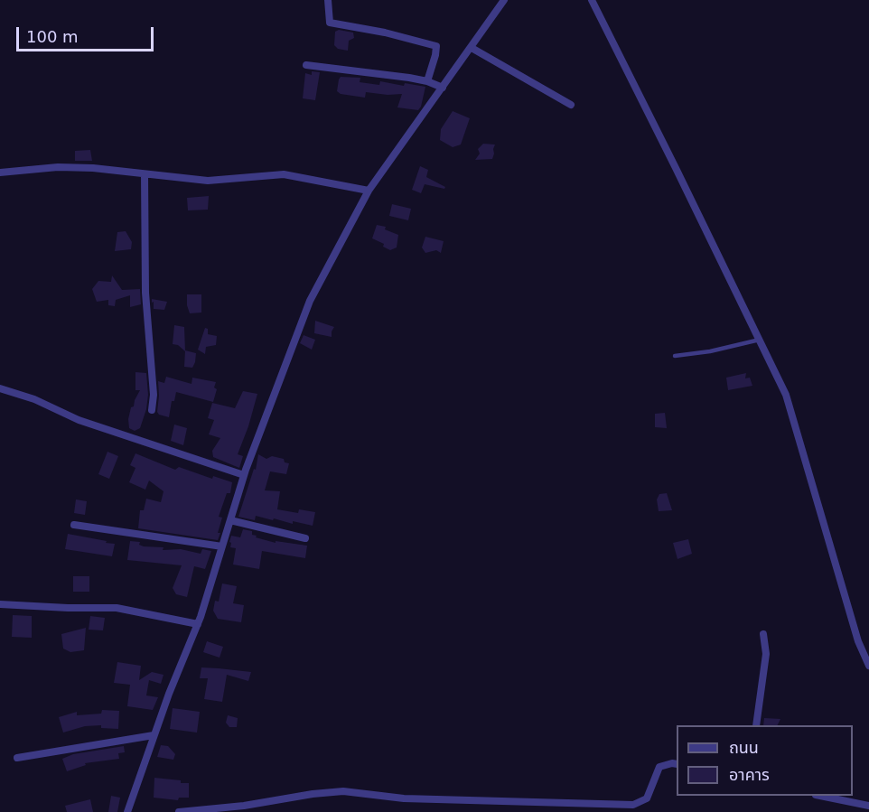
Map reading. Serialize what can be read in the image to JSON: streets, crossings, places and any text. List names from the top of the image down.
{
  "legend": ["ถนน", "อาคาร"],
  "scale_bar": "100 m"
}
